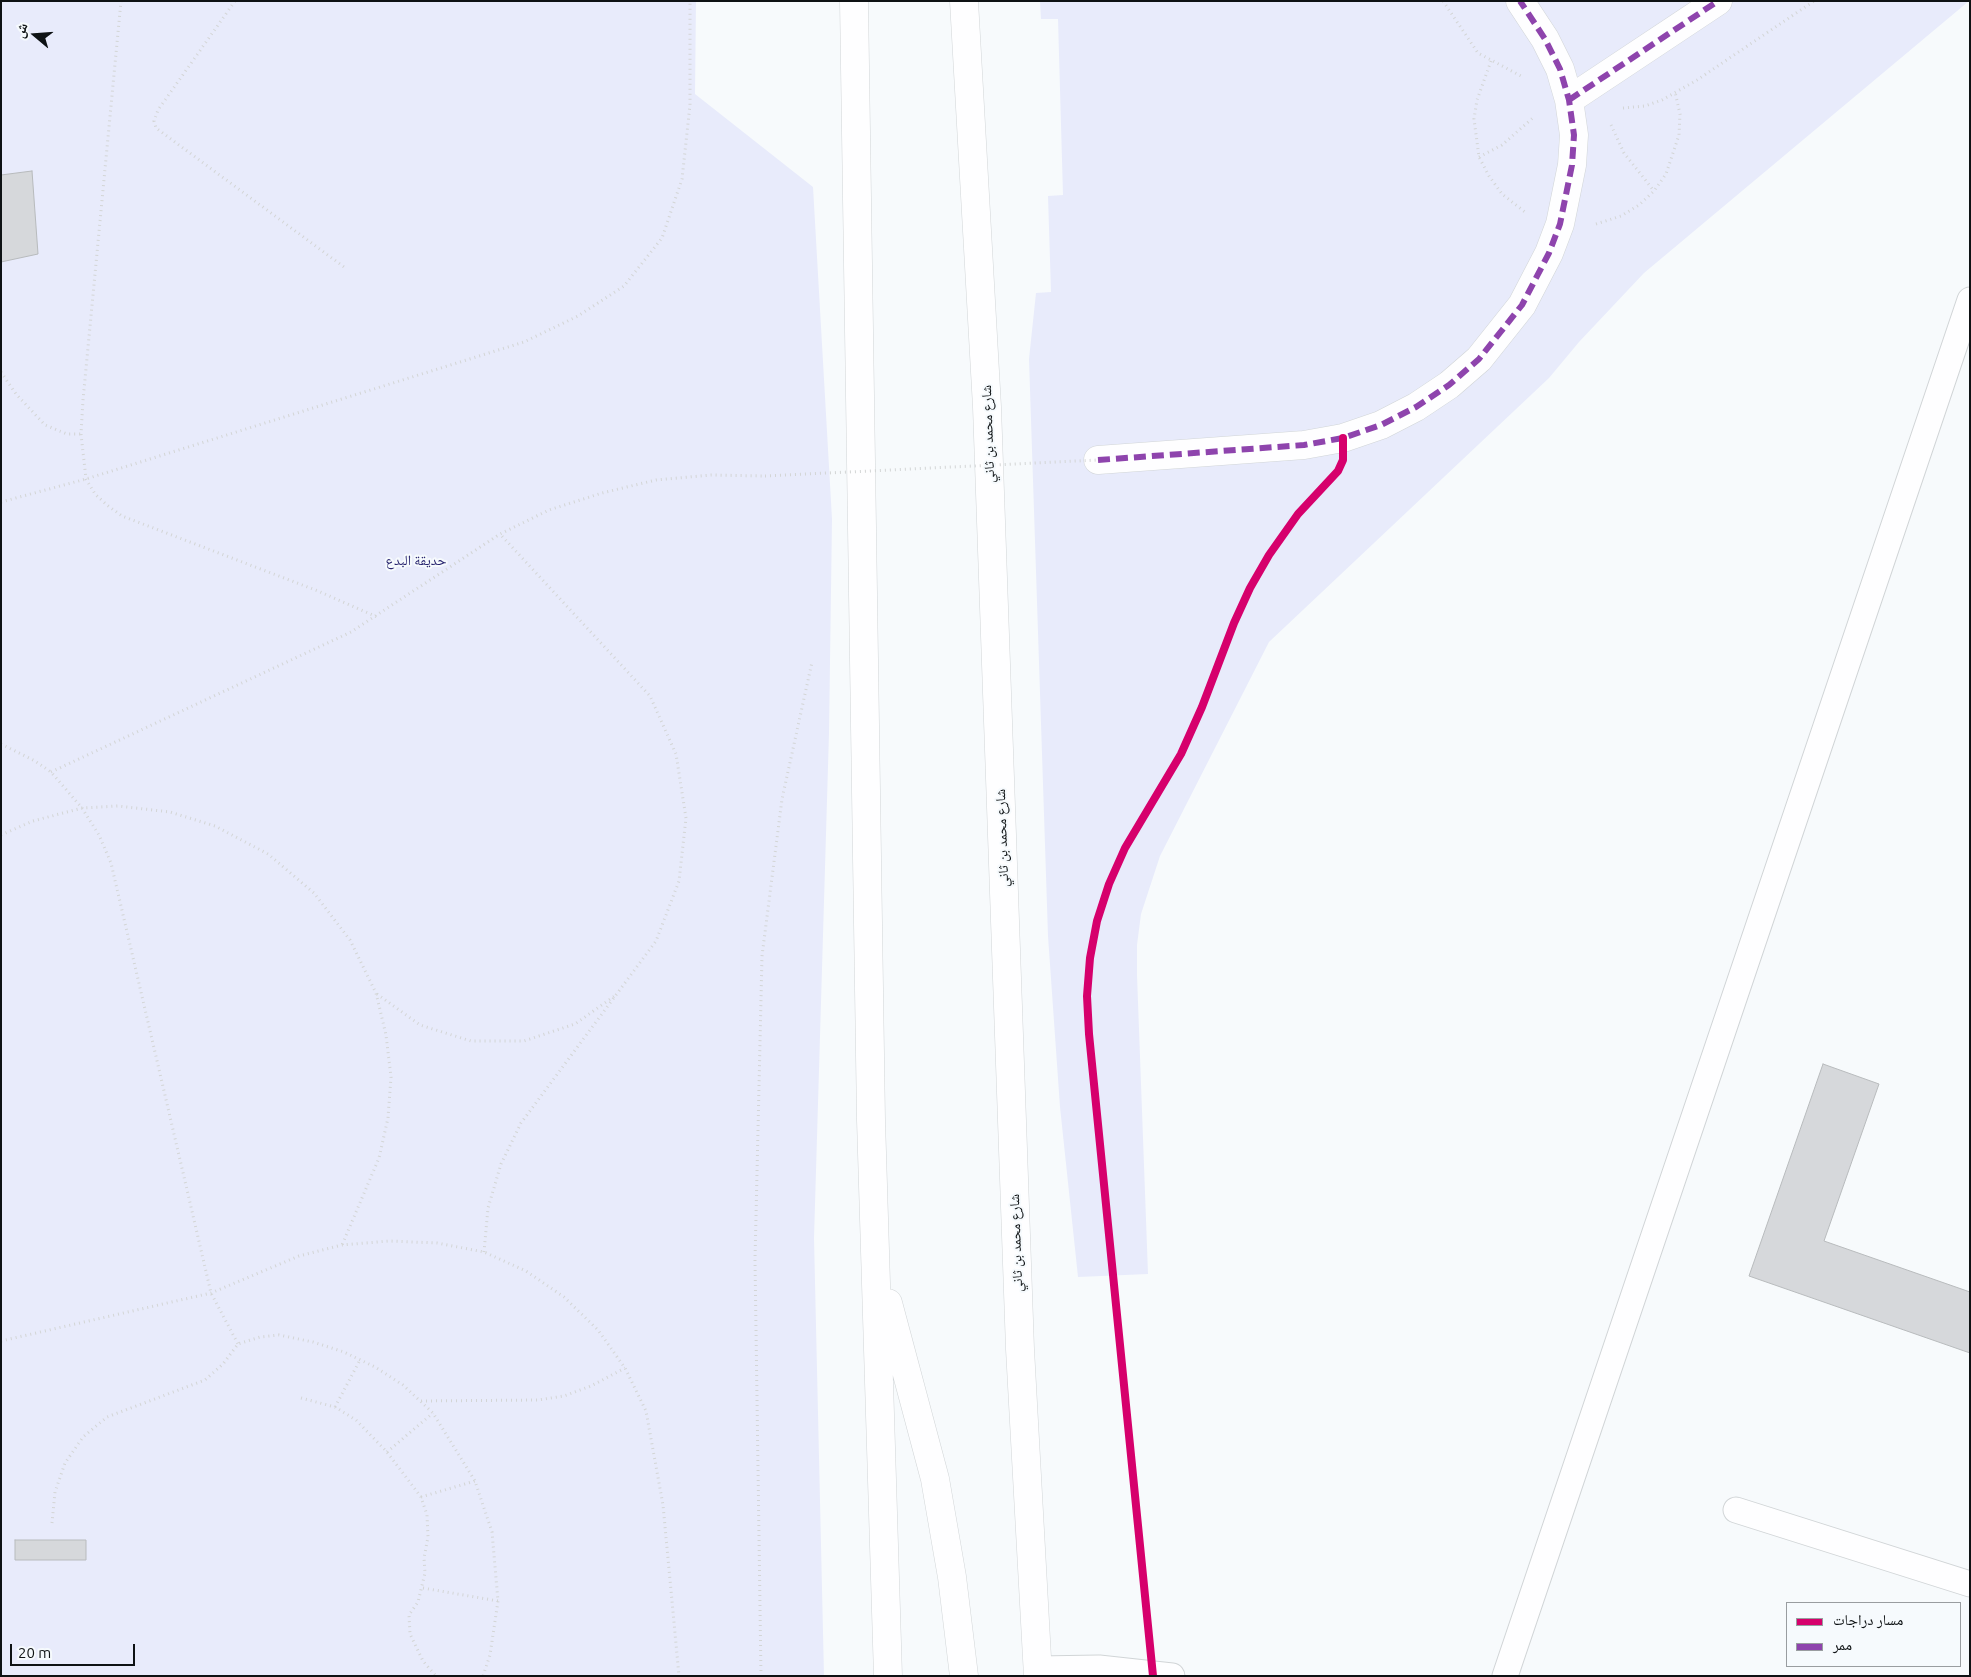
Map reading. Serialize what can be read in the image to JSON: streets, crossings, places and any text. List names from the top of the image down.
{
  "streets": {
    "main road": ["شارع محمد بن ثاني"]
  },
  "parks": ["حديقة البدع"],
  "legend": ["مسار دراجات", "ممر"],
  "scale_bar": "20 m",
  "north": "left"
}
